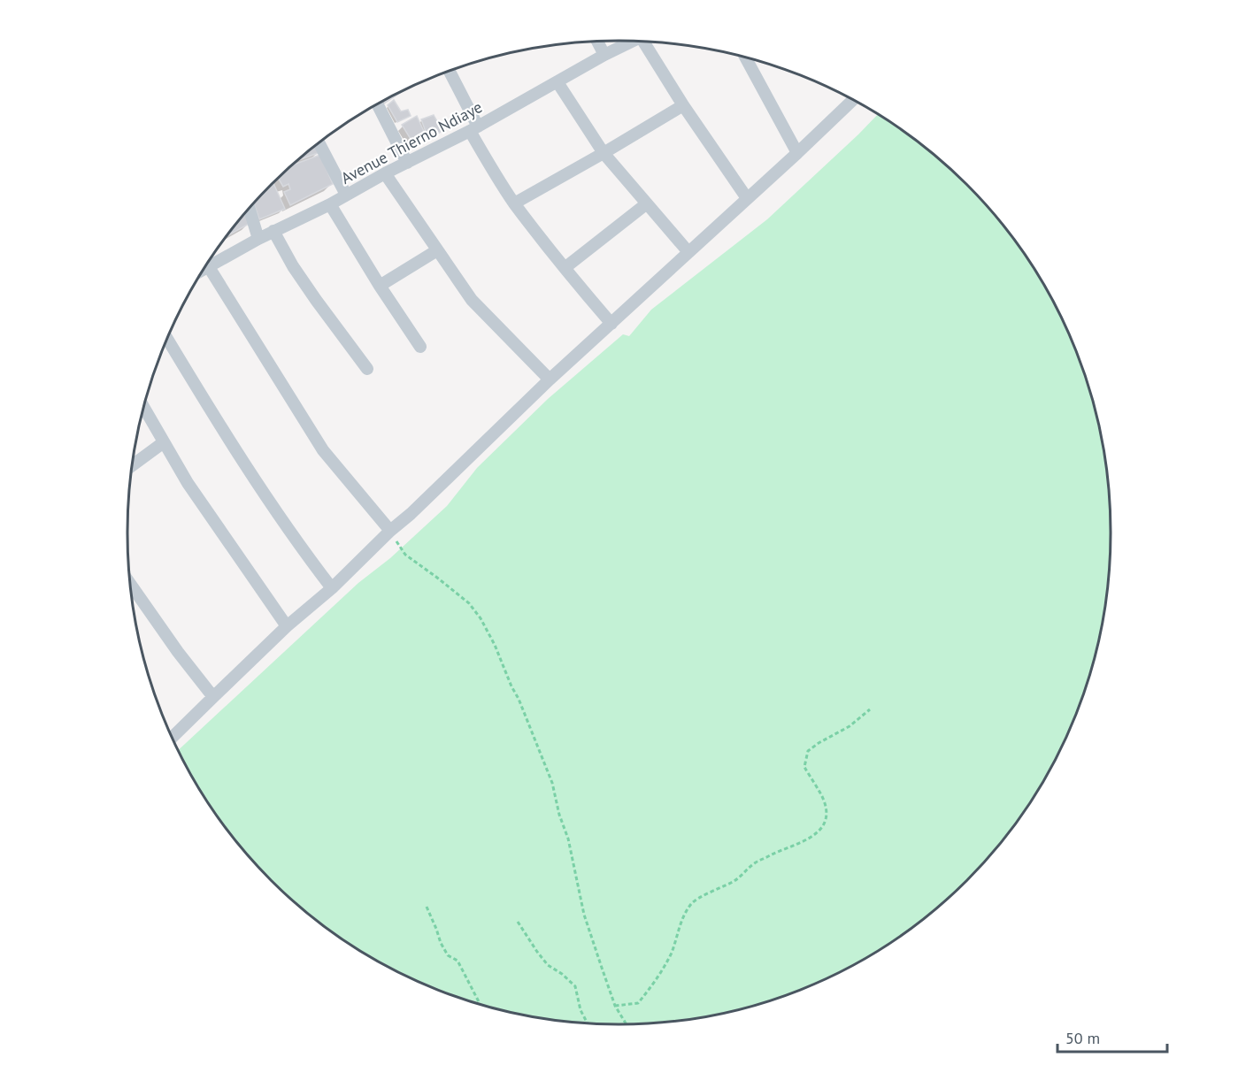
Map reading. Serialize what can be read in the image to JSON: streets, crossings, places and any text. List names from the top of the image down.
{
  "streets": {
    "street": ["Avenue Thierno Ndiaye"]
  },
  "scale_bar": "50 m"
}
